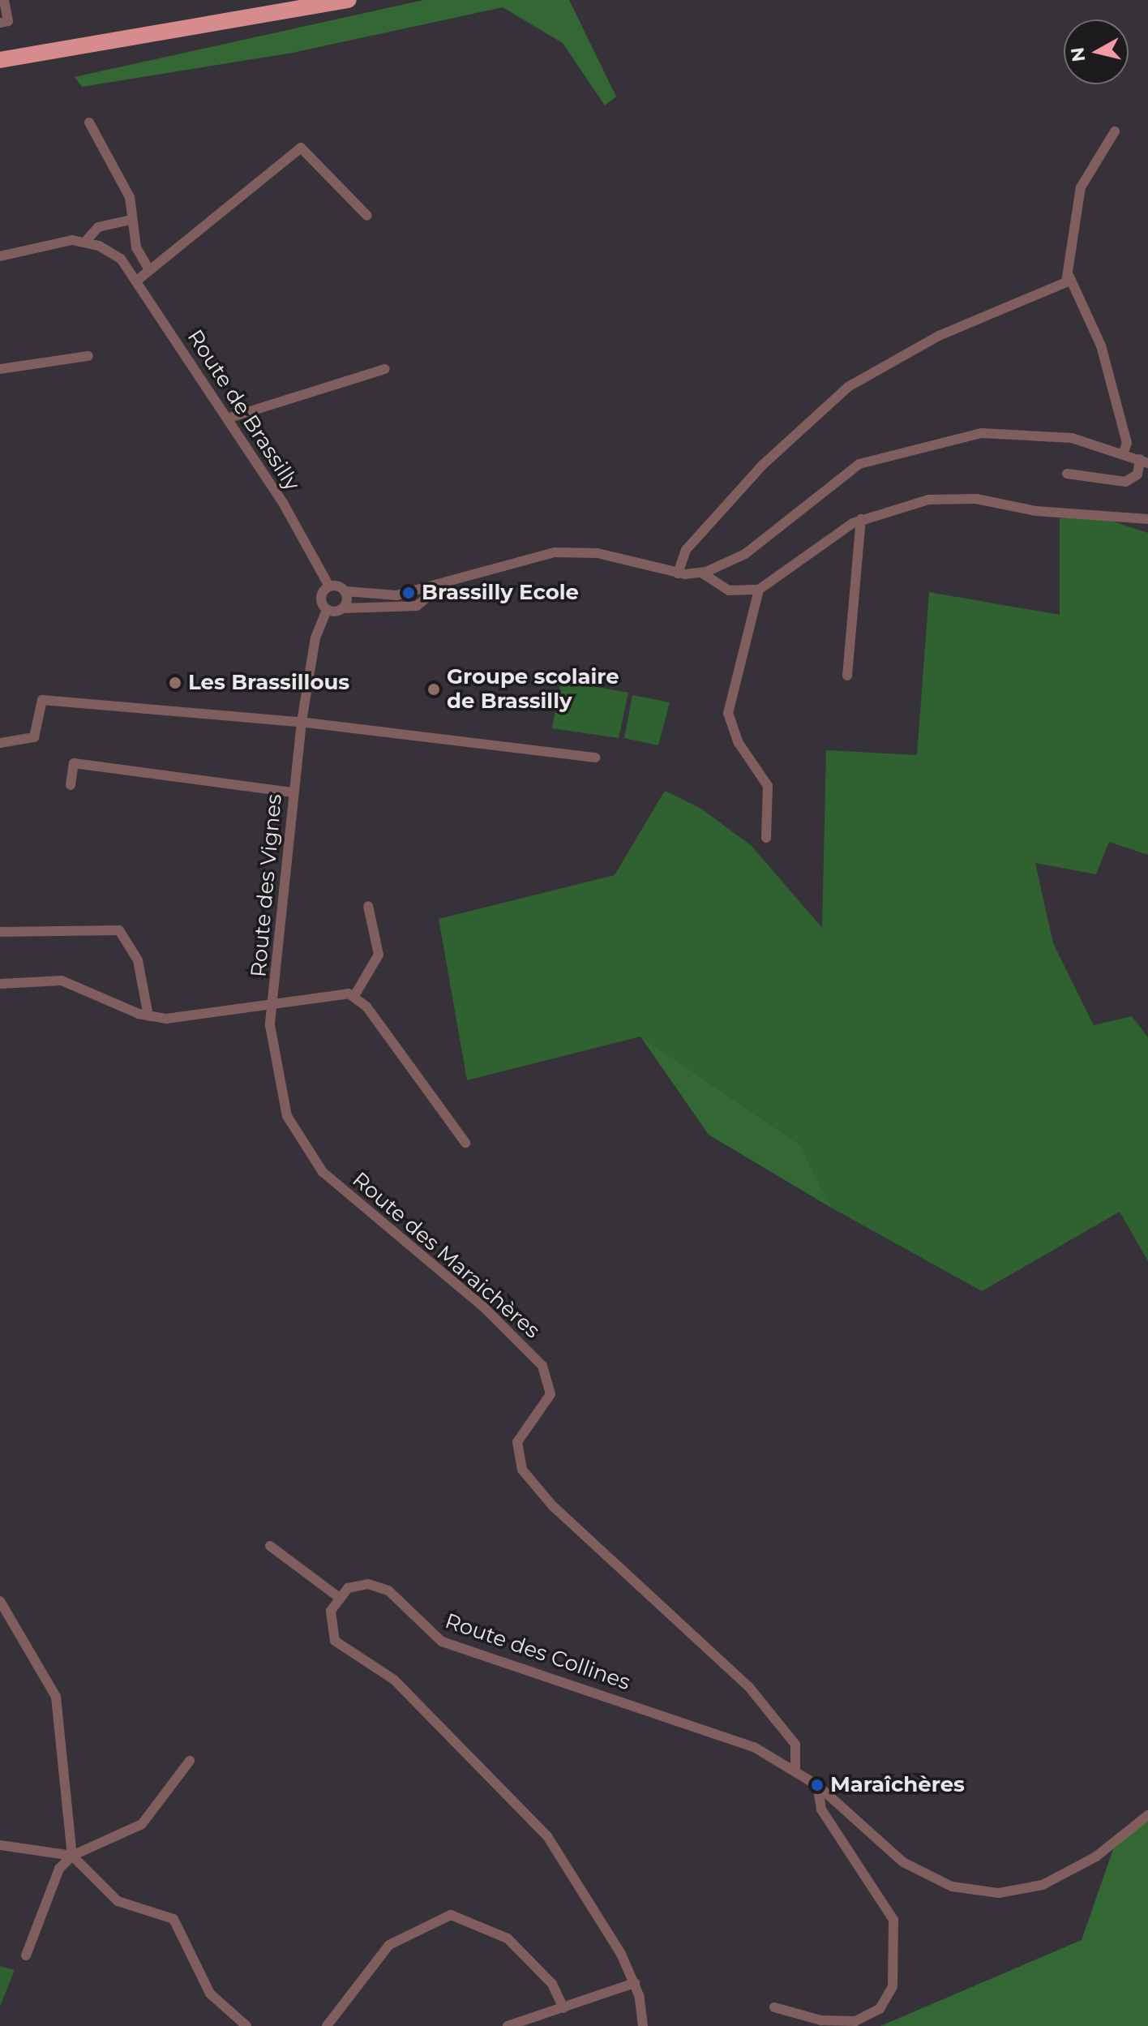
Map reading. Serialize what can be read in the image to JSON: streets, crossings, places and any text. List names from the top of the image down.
{
  "streets": {
    "street": [
      "Route de Brassilly",
      "Route des Vignes",
      "Route des Maraichères",
      "Route des Collines"
    ]
  },
  "crossings": [
    ["Route des Vignes", "Route des Maraichères"],
    ["Route des Maraichères", "Route des Collines"]
  ],
  "places": [
    "Brassilly Ecole",
    "Les Brassillous",
    "Groupe scolaire de Brassilly",
    "Maraîchères"
  ],
  "north": "left"
}
